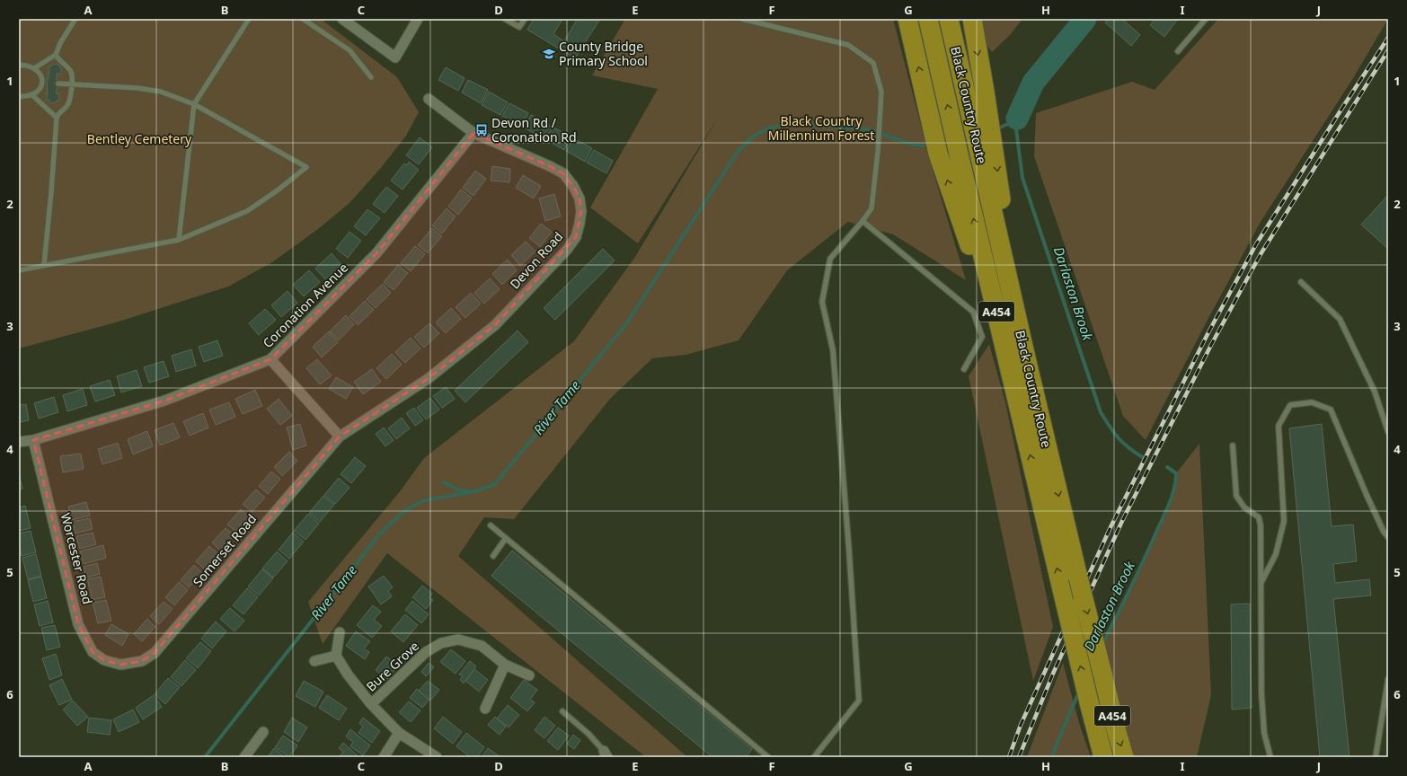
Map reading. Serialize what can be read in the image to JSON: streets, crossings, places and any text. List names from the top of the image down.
{
  "streets": {
    "highway": ["Black Country Route", "A454"],
    "street": [
      "Devon Road",
      "Coronation Avenue",
      "Somerset Road",
      "Worcester Road",
      "Bure Grove"
    ]
  },
  "crossings": [
    ["Devon Road", "Coronation Avenue"],
    ["Devon Road", "Somerset Road"],
    ["Coronation Avenue", "Worcester Road"],
    ["Somerset Road", "Worcester Road"]
  ],
  "water": ["Darlaston Brook", "River Tame"],
  "parks": ["Black Country Millennium Forest", "Bentley Cemetery"],
  "places": {
    "school or university": ["County Bridge Primary School"],
    "bus stop": ["Devon Rd / Coronation Rd"]
  },
  "grid": {
    "columns": [
      "A",
      "B",
      "C",
      "D",
      "E",
      "F",
      "G",
      "H",
      "I",
      "J"
    ],
    "rows": [
      "1",
      "2",
      "3",
      "4",
      "5",
      "6"
    ]
  }
}
